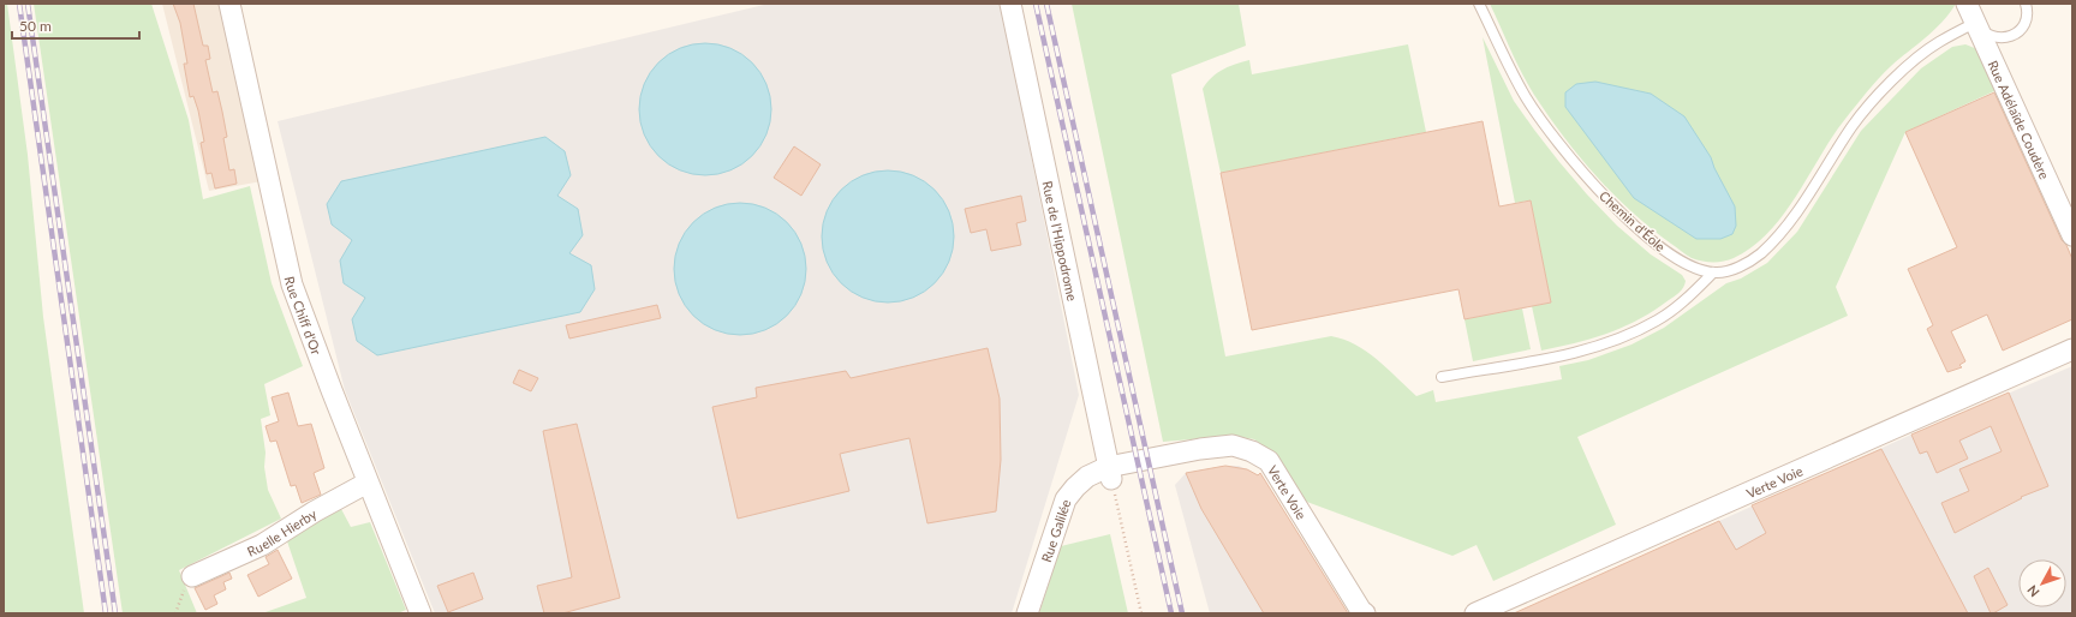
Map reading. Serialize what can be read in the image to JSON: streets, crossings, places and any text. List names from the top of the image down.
{
  "streets": {
    "street": [
      "Rue Adélaïde Coudère",
      "Rue de l'Hippodrome",
      "Rue Chiff d'Or",
      "Verte Voie",
      "Rue Galilée",
      "Ruelle Hierby"
    ],
    "lane": ["Chemin d'Éole"]
  },
  "crossings": [
    ["Rue de l'Hippodrome", "Verte Voie"],
    ["Rue de l'Hippodrome", "Rue Galilée"],
    ["Rue Chiff d'Or", "Ruelle Hierby"],
    ["Verte Voie", "Rue Galilée"]
  ],
  "scale_bar": "50 m",
  "north": "bottom left"
}
